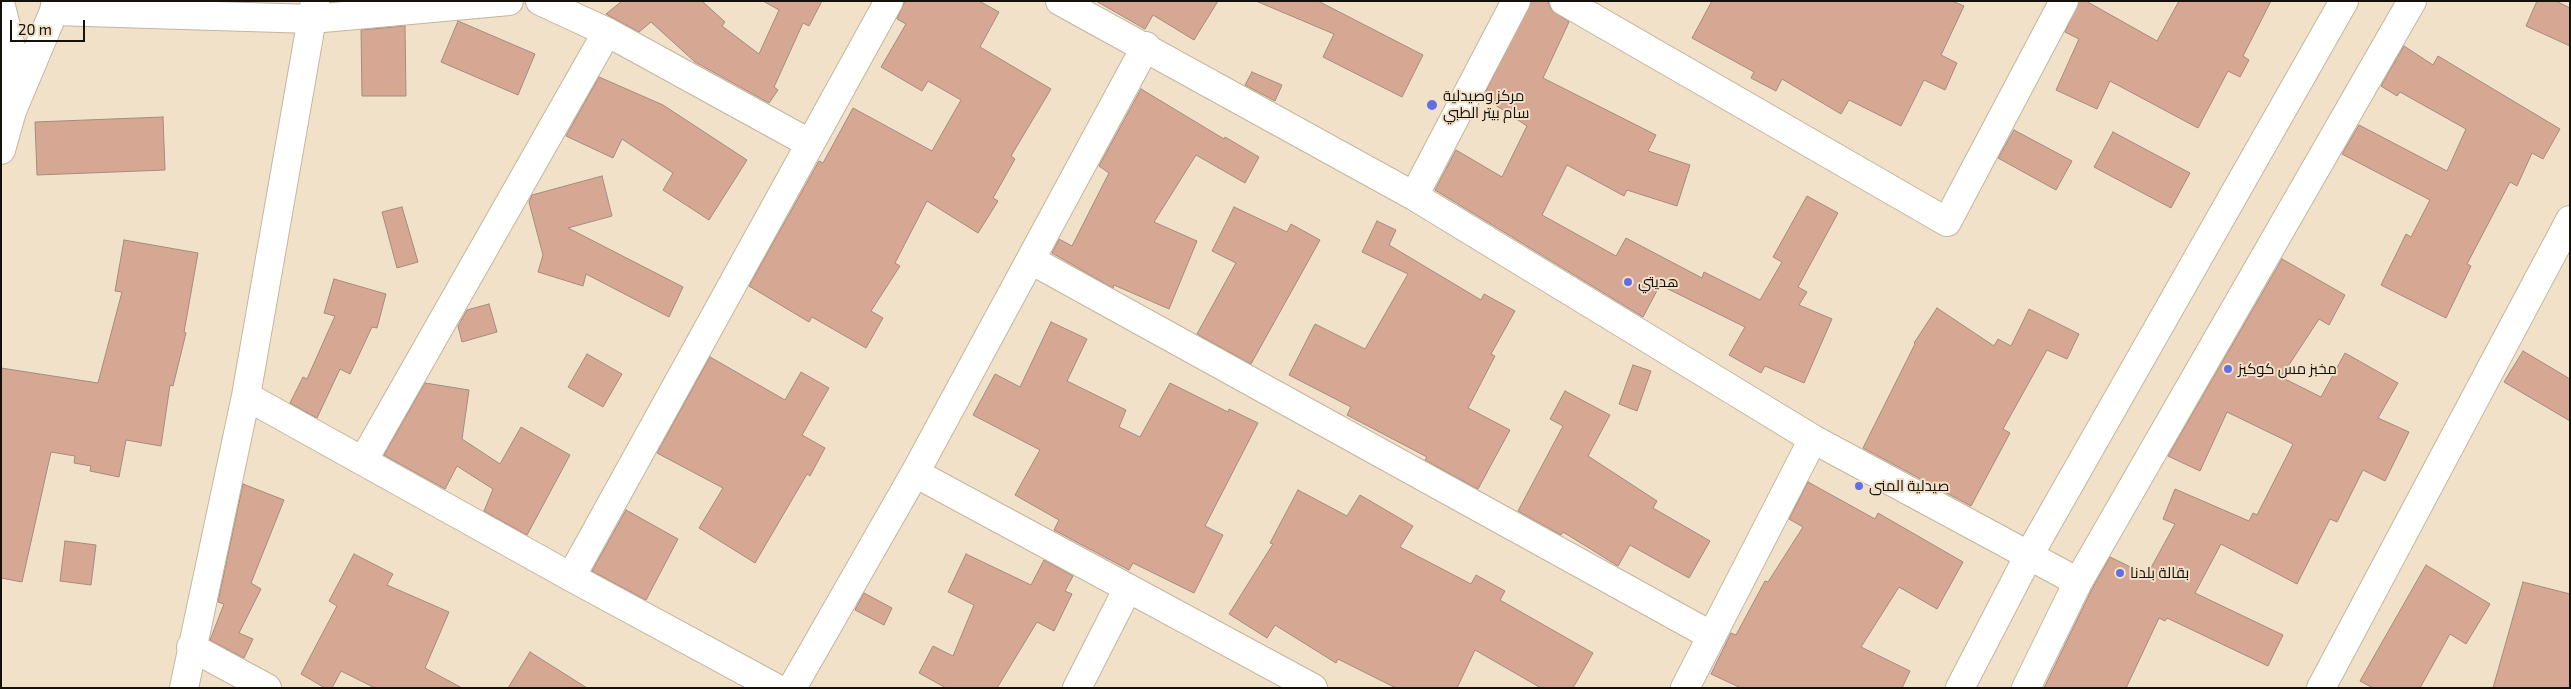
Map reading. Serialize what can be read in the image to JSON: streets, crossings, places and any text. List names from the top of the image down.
{
  "places": [
    "مركز وصيدلية سام بيتر الطبي",
    "هديتي",
    "مخبز مس كوكيز",
    "صيدلية المنى",
    "بقالة بلدنا"
  ],
  "scale_bar": "20 m"
}
